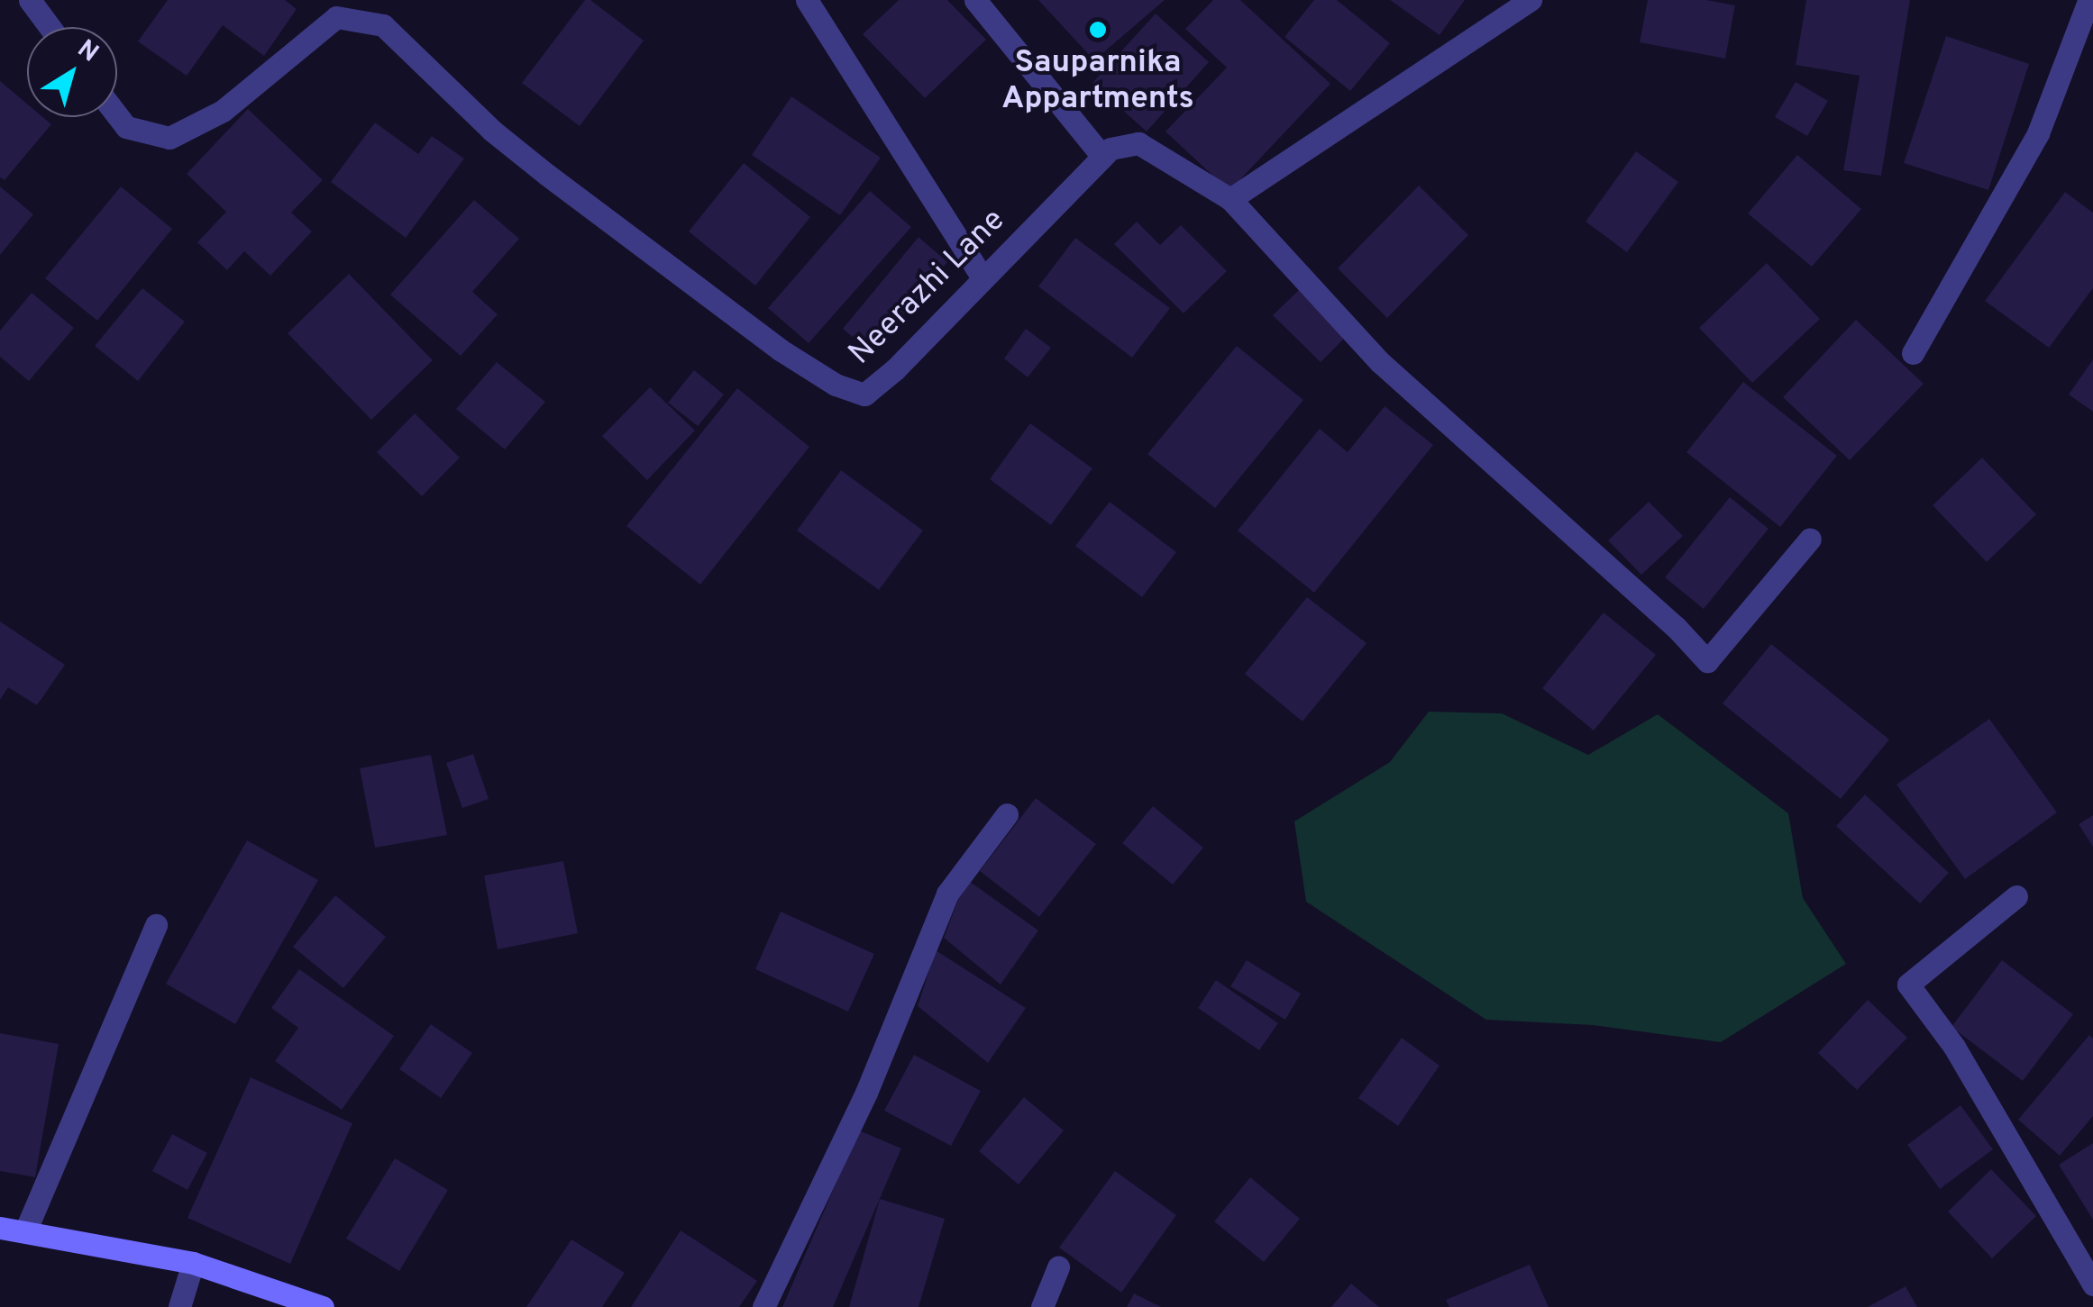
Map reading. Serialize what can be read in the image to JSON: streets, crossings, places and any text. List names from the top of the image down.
{
  "streets": {
    "street": ["Neerazhi Lane"]
  },
  "places": ["Sauparnika Appartments"],
  "north": "top right"
}
